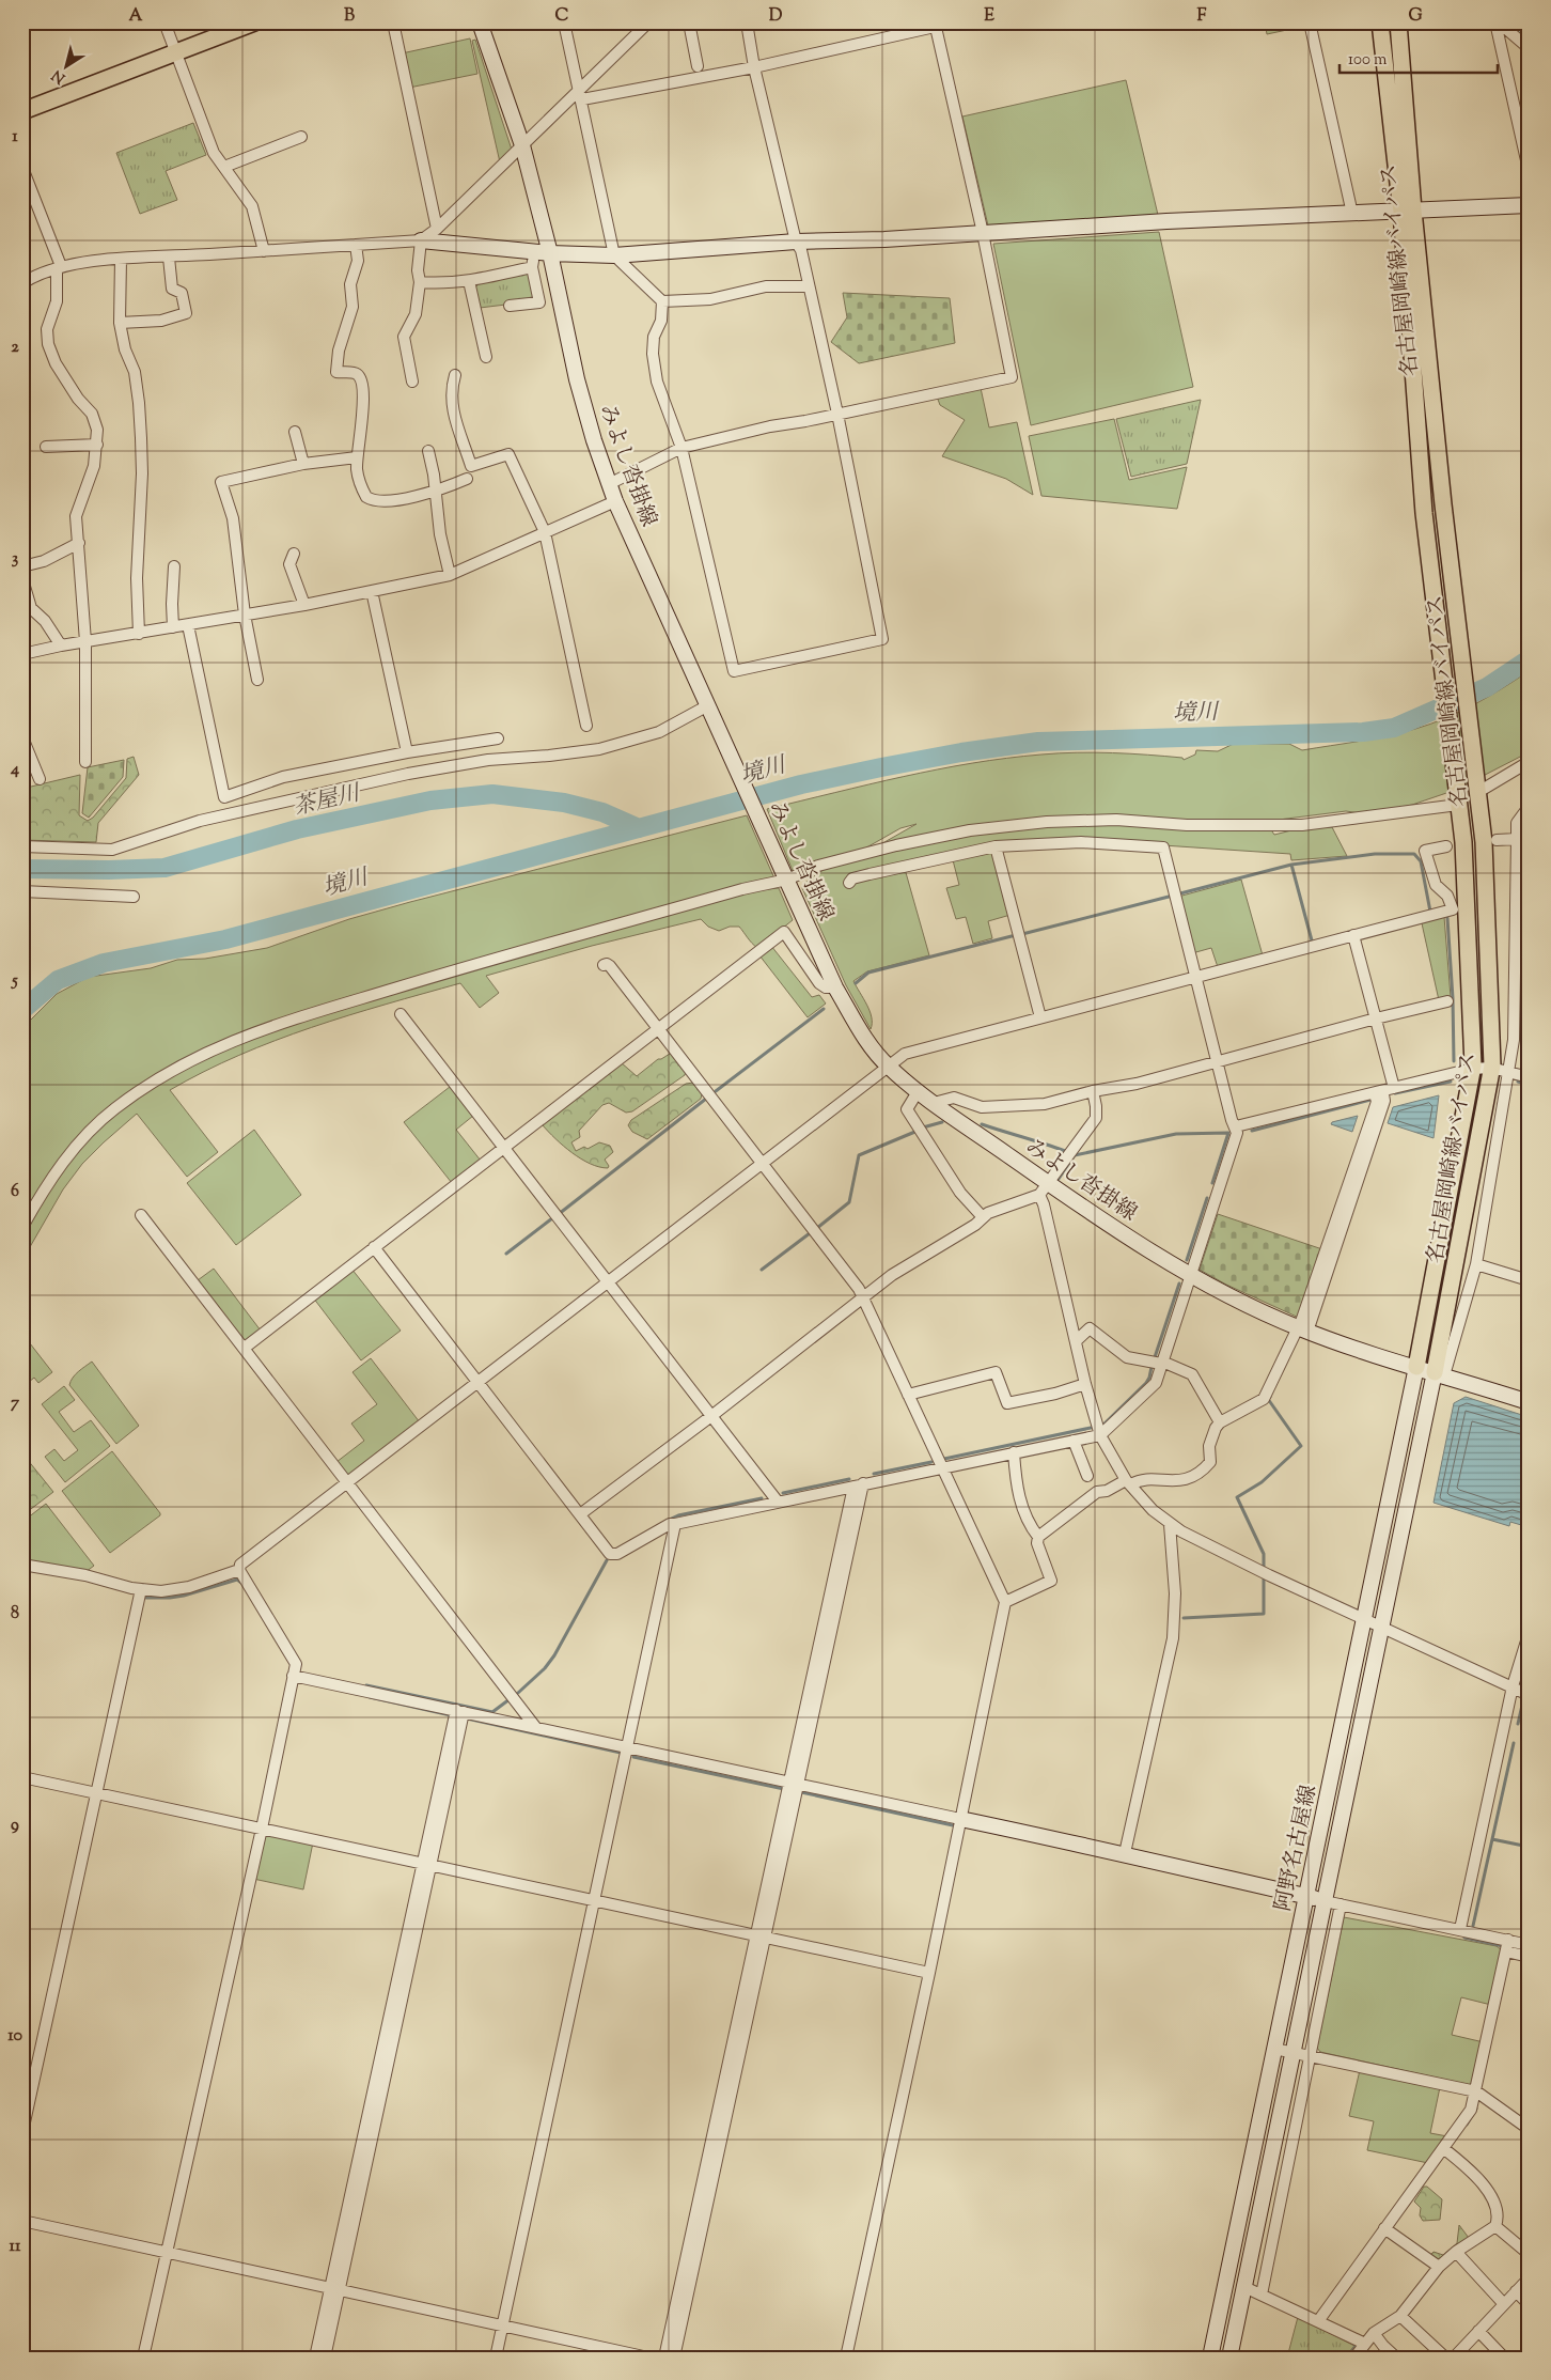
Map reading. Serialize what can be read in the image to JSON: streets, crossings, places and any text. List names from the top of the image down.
{
  "streets": {
    "main road": ["名古屋岡崎線バイパス", "みよし沓掛線", "阿野名古屋線"]
  },
  "crossings": [
    ["名古屋岡崎線バイパス", "みよし沓掛線"],
    ["名古屋岡崎線バイパス", "阿野名古屋線"],
    ["みよし沓掛線", "阿野名古屋線"]
  ],
  "water": ["境川", "茶屋川"],
  "scale_bar": "100 m",
  "north": "bottom left",
  "grid": {
    "columns": [
      "A",
      "B",
      "C",
      "D",
      "E",
      "F",
      "G"
    ],
    "rows": [
      "1",
      "2",
      "3",
      "4",
      "5",
      "6",
      "7",
      "8",
      "9",
      "10",
      "11"
    ]
  }
}
